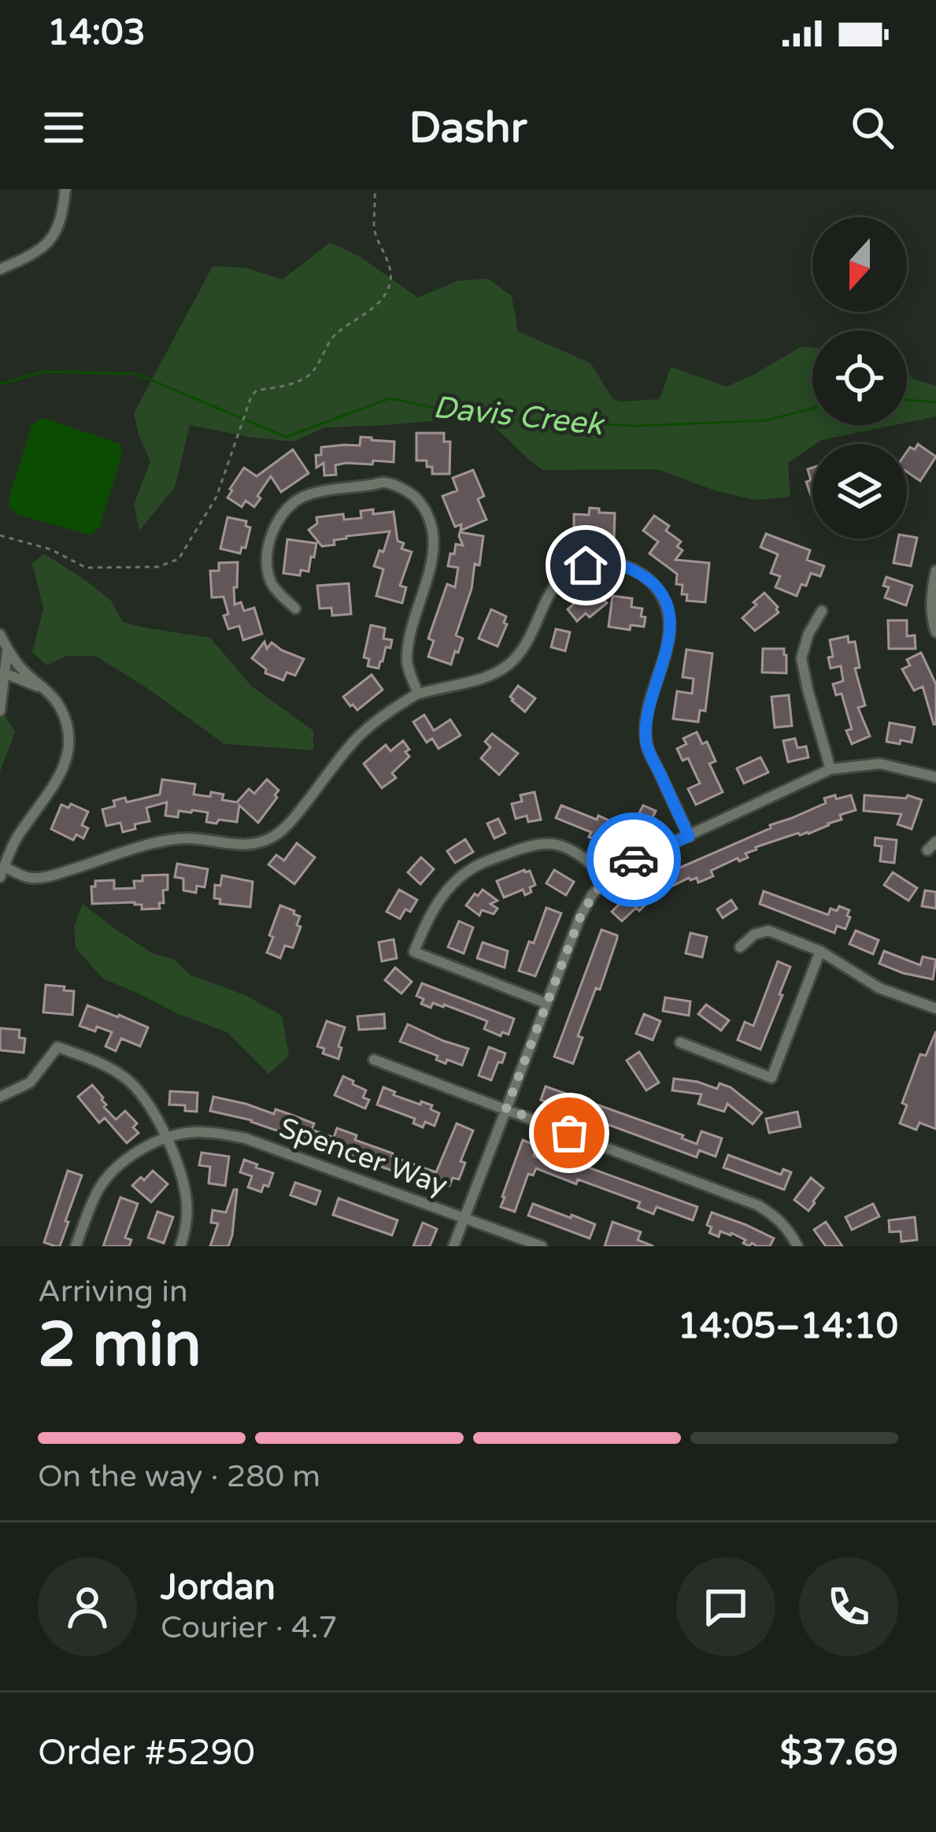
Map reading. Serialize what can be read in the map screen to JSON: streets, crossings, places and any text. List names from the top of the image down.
{
  "streets": {
    "street": ["Spencer Way"]
  },
  "water": ["Davis Creek"],
  "north": "bottom",
  "page": {
    "status": "14:03",
    "header": "Dashr",
    "heading": ["2 min", "Arriving in", "14:05–14:10"],
    "panel": [
      "Jordan",
      "Courier · 4.7",
      "Order #5290",
      "$37.69"
    ],
    "bar": "On the way · 280 m"
  }
}
